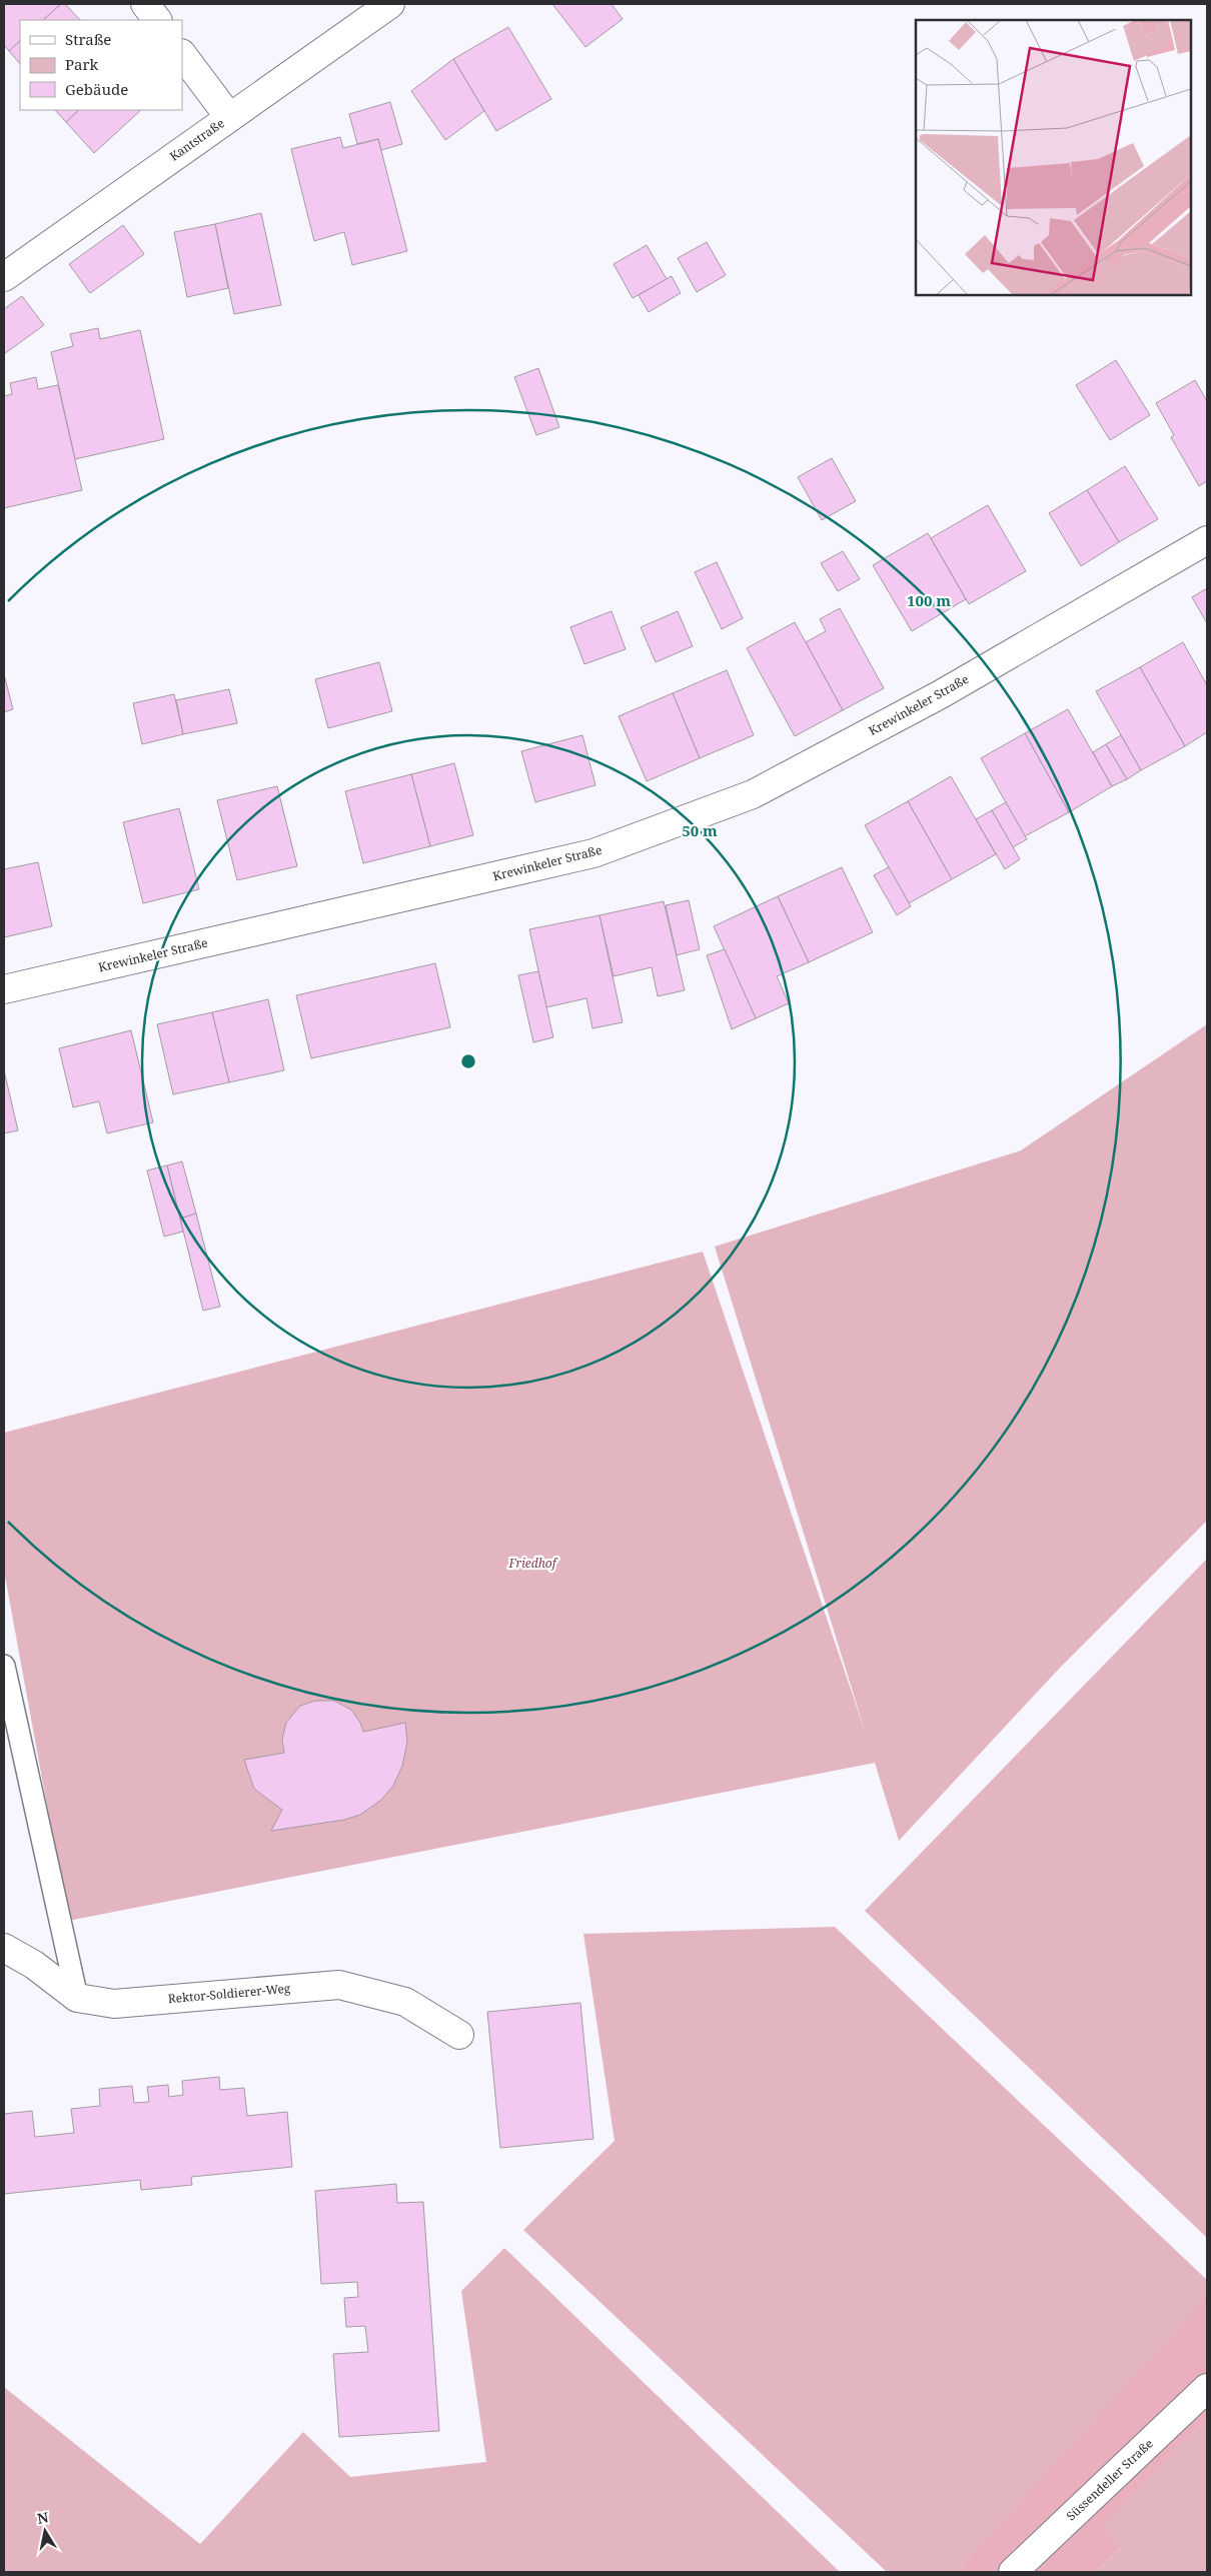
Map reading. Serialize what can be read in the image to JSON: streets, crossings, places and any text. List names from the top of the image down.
{
  "streets": {
    "street": [
      "Kantstraße",
      "Krewinkeler Straße",
      "Rektor-Soldierer-Weg",
      "Süssendeller Straße"
    ]
  },
  "parks": ["Friedhof"],
  "legend": ["Straße", "Park", "Gebäude"],
  "north": "top",
  "rings": ["100 m", "50 m"]
}
